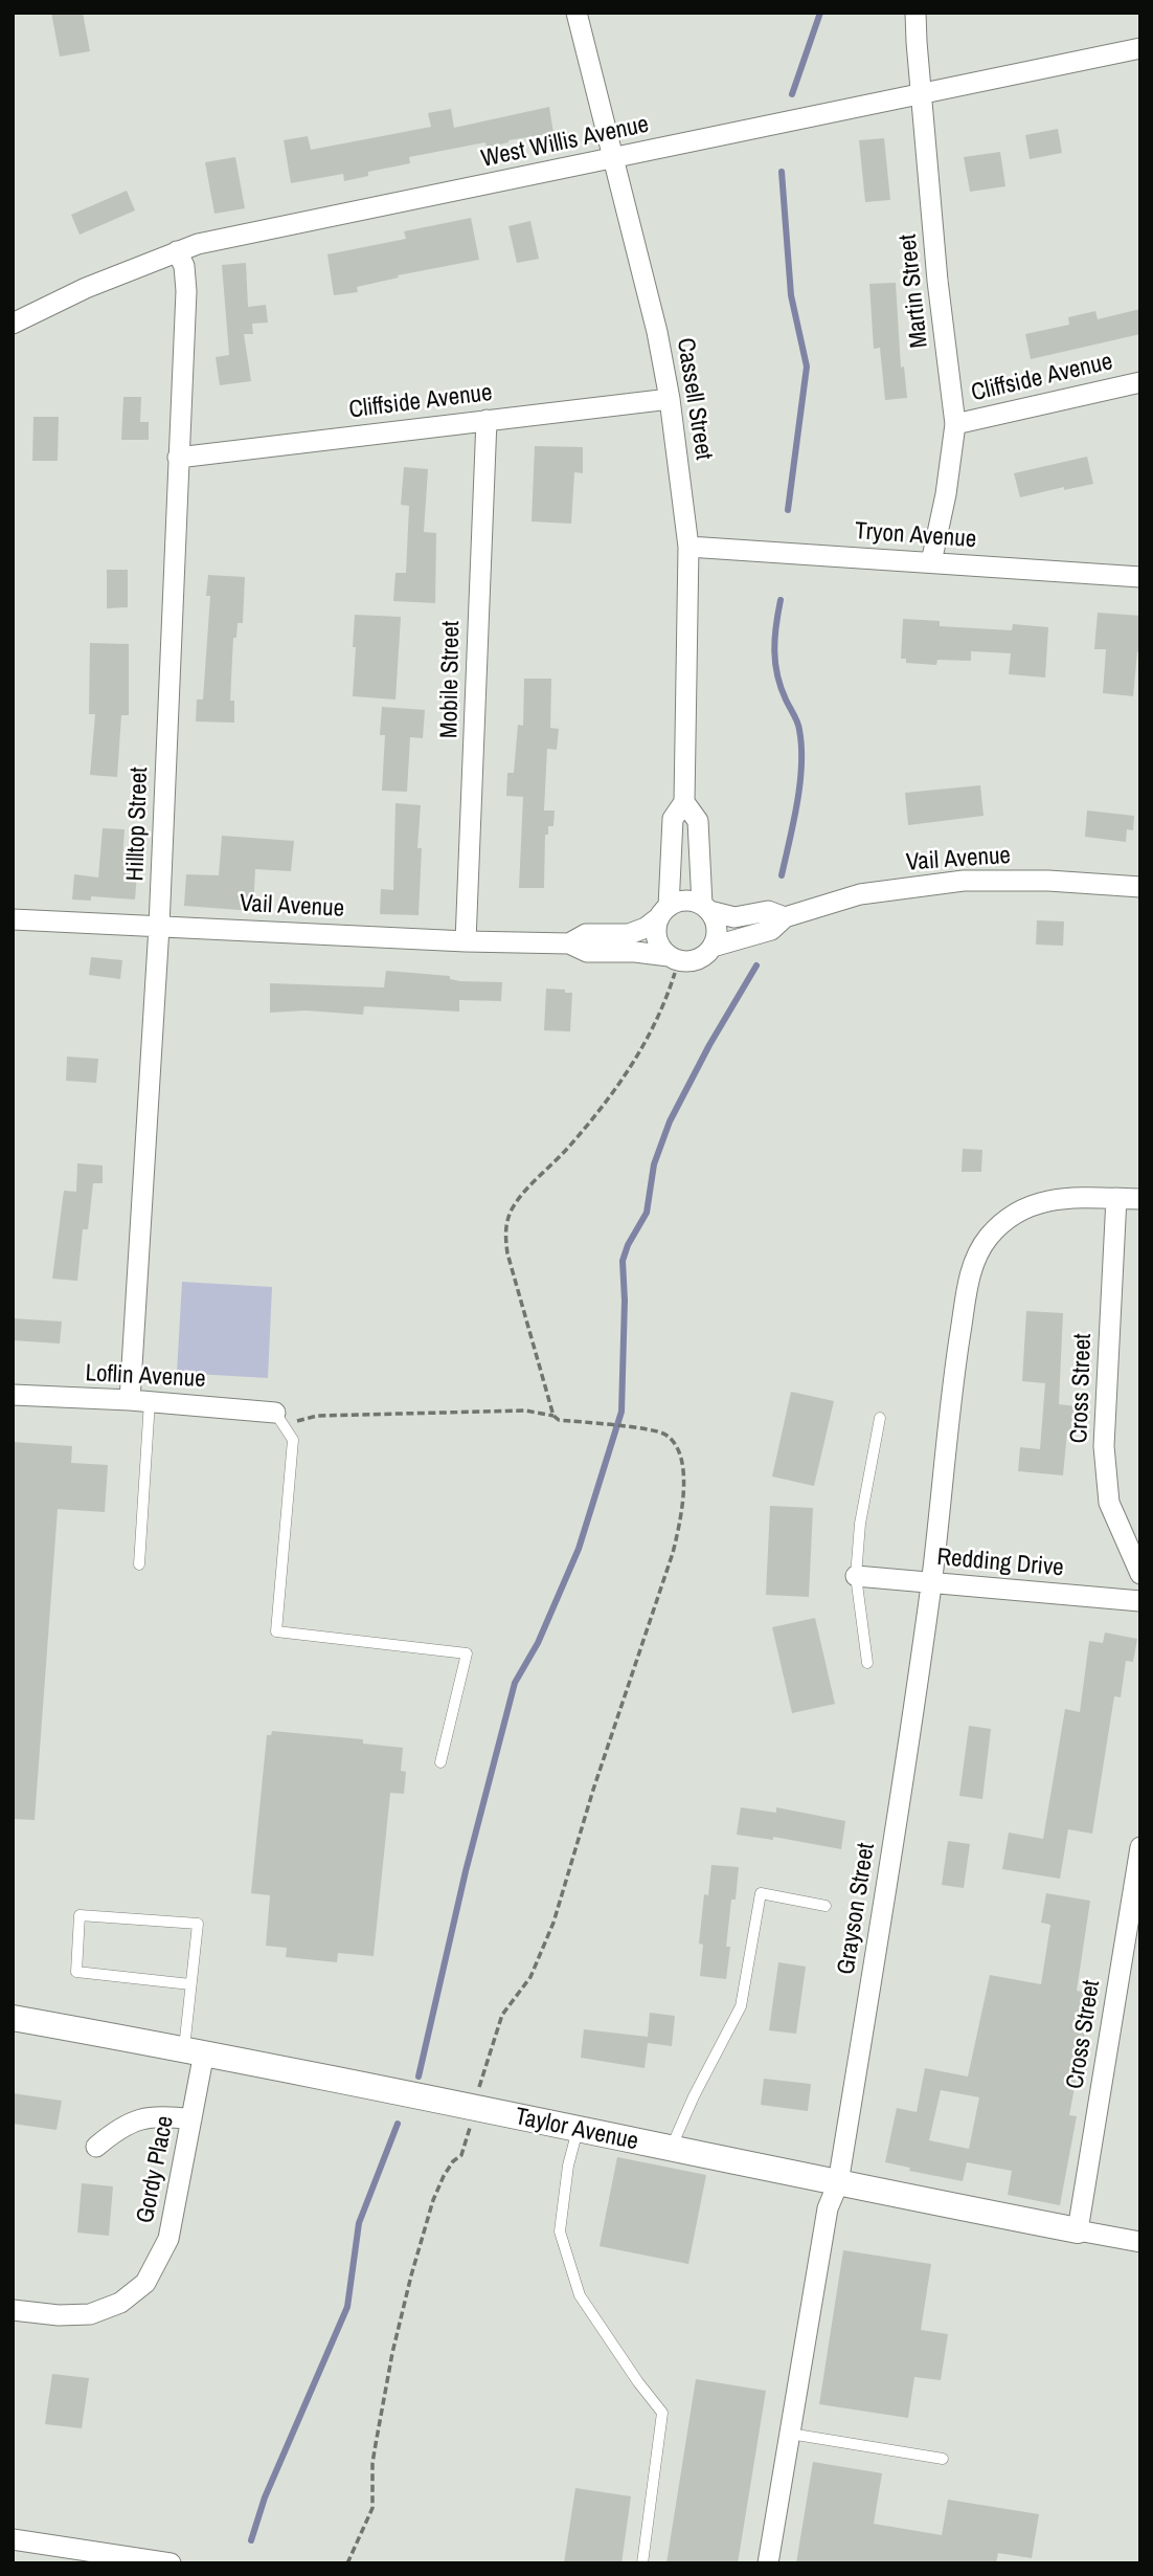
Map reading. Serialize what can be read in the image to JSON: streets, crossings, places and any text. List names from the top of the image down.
{
  "streets": {
    "street": [
      "West Willis Avenue",
      "Martin Street",
      "Cliffside Avenue",
      "Cassell Street",
      "Tryon Avenue",
      "Mobile Street",
      "Hilltop Street",
      "Vail Avenue",
      "Loflin Avenue",
      "Cross Street",
      "Redding Drive",
      "Grayson Street",
      "Taylor Avenue",
      "Gordy Place"
    ]
  },
  "crossings": [
    ["West Willis Avenue", "Martin Street"],
    ["West Willis Avenue", "Cassell Street"],
    ["West Willis Avenue", "Hilltop Street"],
    ["Martin Street", "Cliffside Avenue"],
    ["Martin Street", "Tryon Avenue"],
    ["Cliffside Avenue", "Cassell Street"],
    ["Cliffside Avenue", "Mobile Street"],
    ["Cliffside Avenue", "Hilltop Street"],
    ["Cassell Street", "Tryon Avenue"],
    ["Cassell Street", "Vail Avenue"],
    ["Mobile Street", "Vail Avenue"],
    ["Hilltop Street", "Vail Avenue"],
    ["Hilltop Street", "Loflin Avenue"],
    ["Cross Street", "Grayson Street"],
    ["Cross Street", "Taylor Avenue"],
    ["Redding Drive", "Grayson Street"],
    ["Grayson Street", "Taylor Avenue"],
    ["Taylor Avenue", "Gordy Place"]
  ]
}
